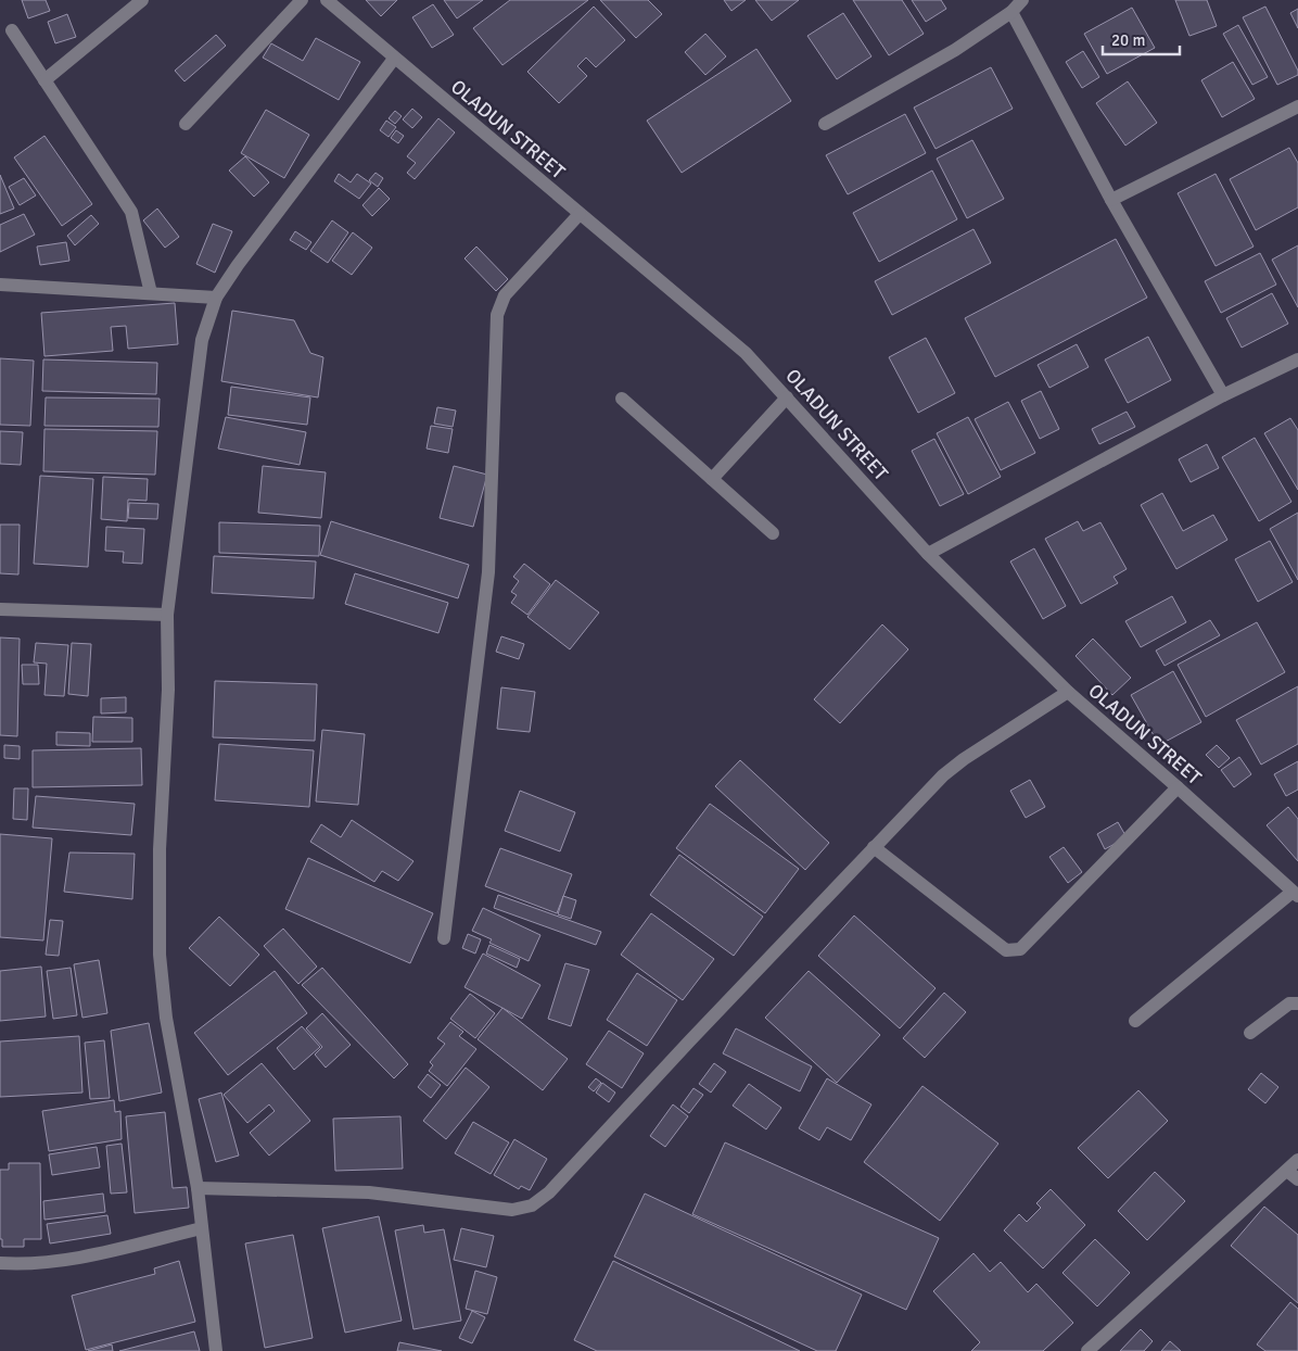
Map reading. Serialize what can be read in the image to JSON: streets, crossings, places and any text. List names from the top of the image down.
{
  "streets": {
    "street": ["OLADUN STREET"]
  },
  "scale_bar": "20 m"
}
